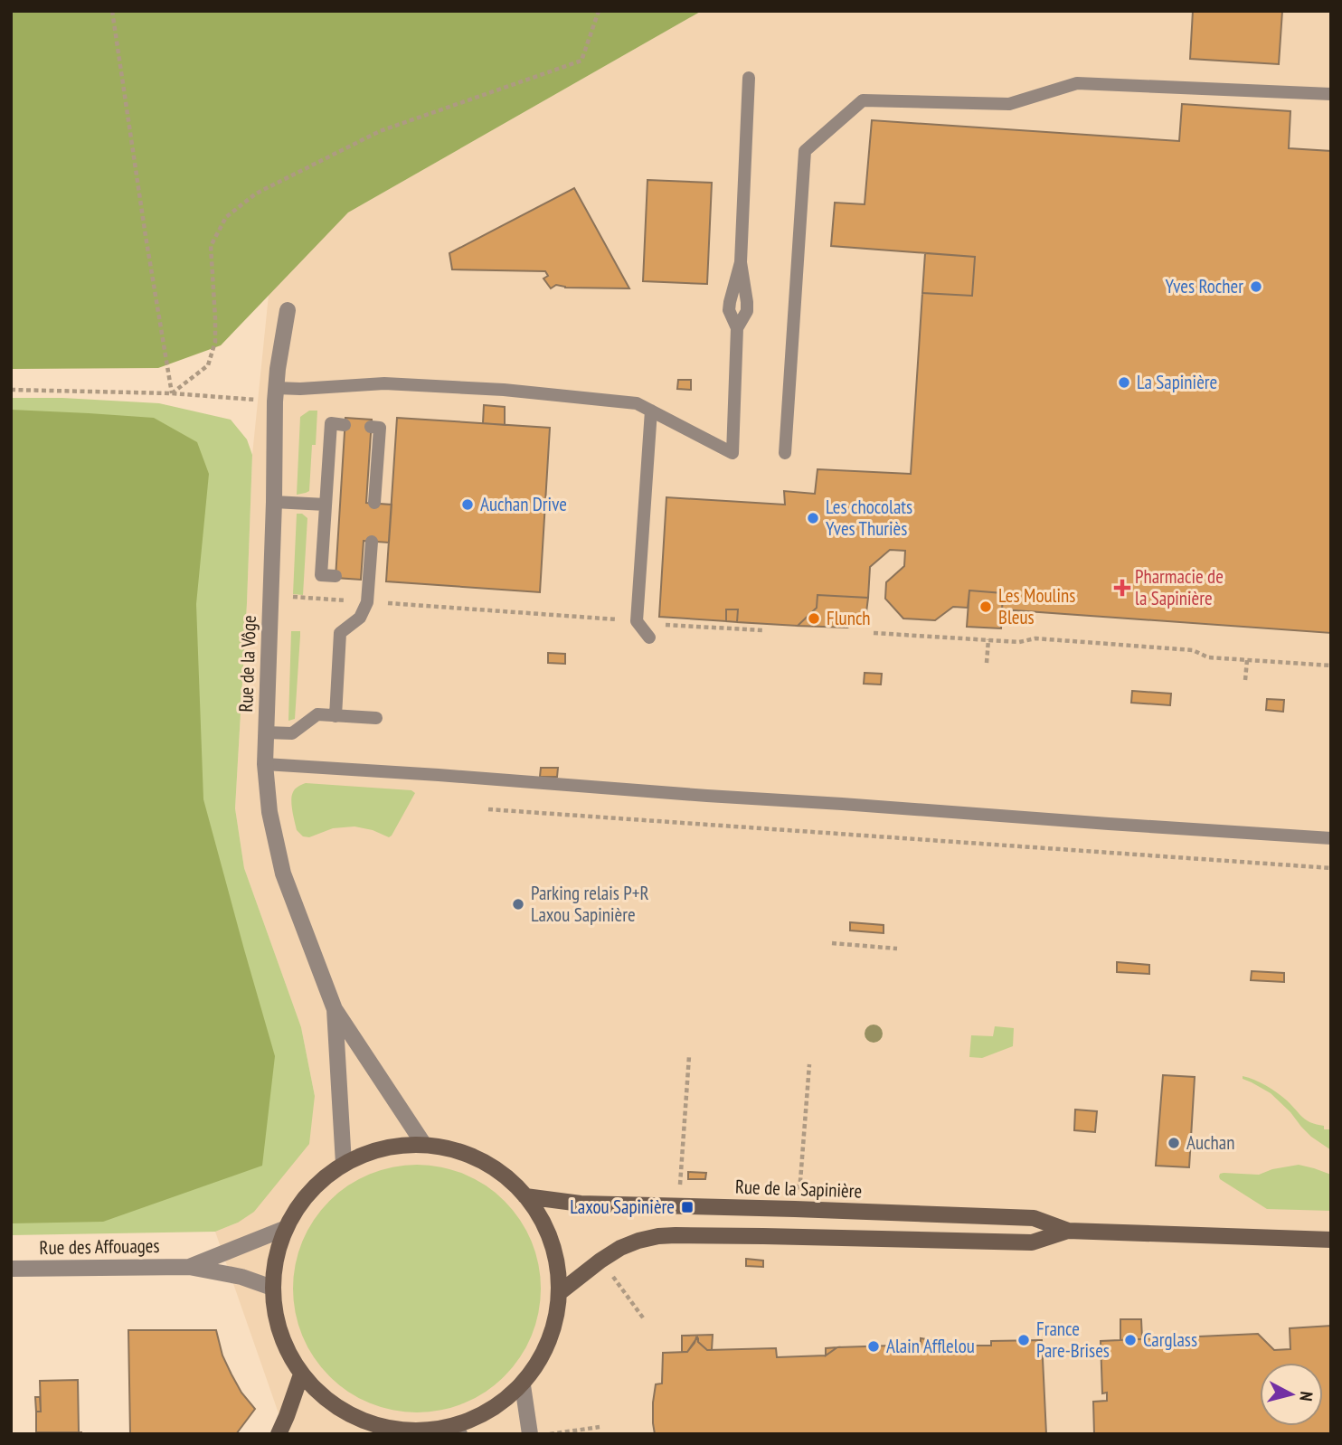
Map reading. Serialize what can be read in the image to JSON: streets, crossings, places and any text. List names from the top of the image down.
{
  "streets": {
    "street": ["Rue de la Vôge", "Rue de la Sapinière", "Rue des Affouages"]
  },
  "places": {
    "other": [
      "Yves Rocher",
      "La Sapinière",
      "Auchan Drive",
      "Les chocolats Yves Thuriès",
      "Les Moulins Bleus",
      "Flunch",
      "Parking relais P+R Laxou Sapinière",
      "Auchan",
      "France Pare-Brises",
      "Carglass",
      "Alain Afflelou"
    ],
    "health": ["Pharmacie de la Sapinière"],
    "transit": ["Laxou Sapinière"]
  },
  "north": "right"
}
